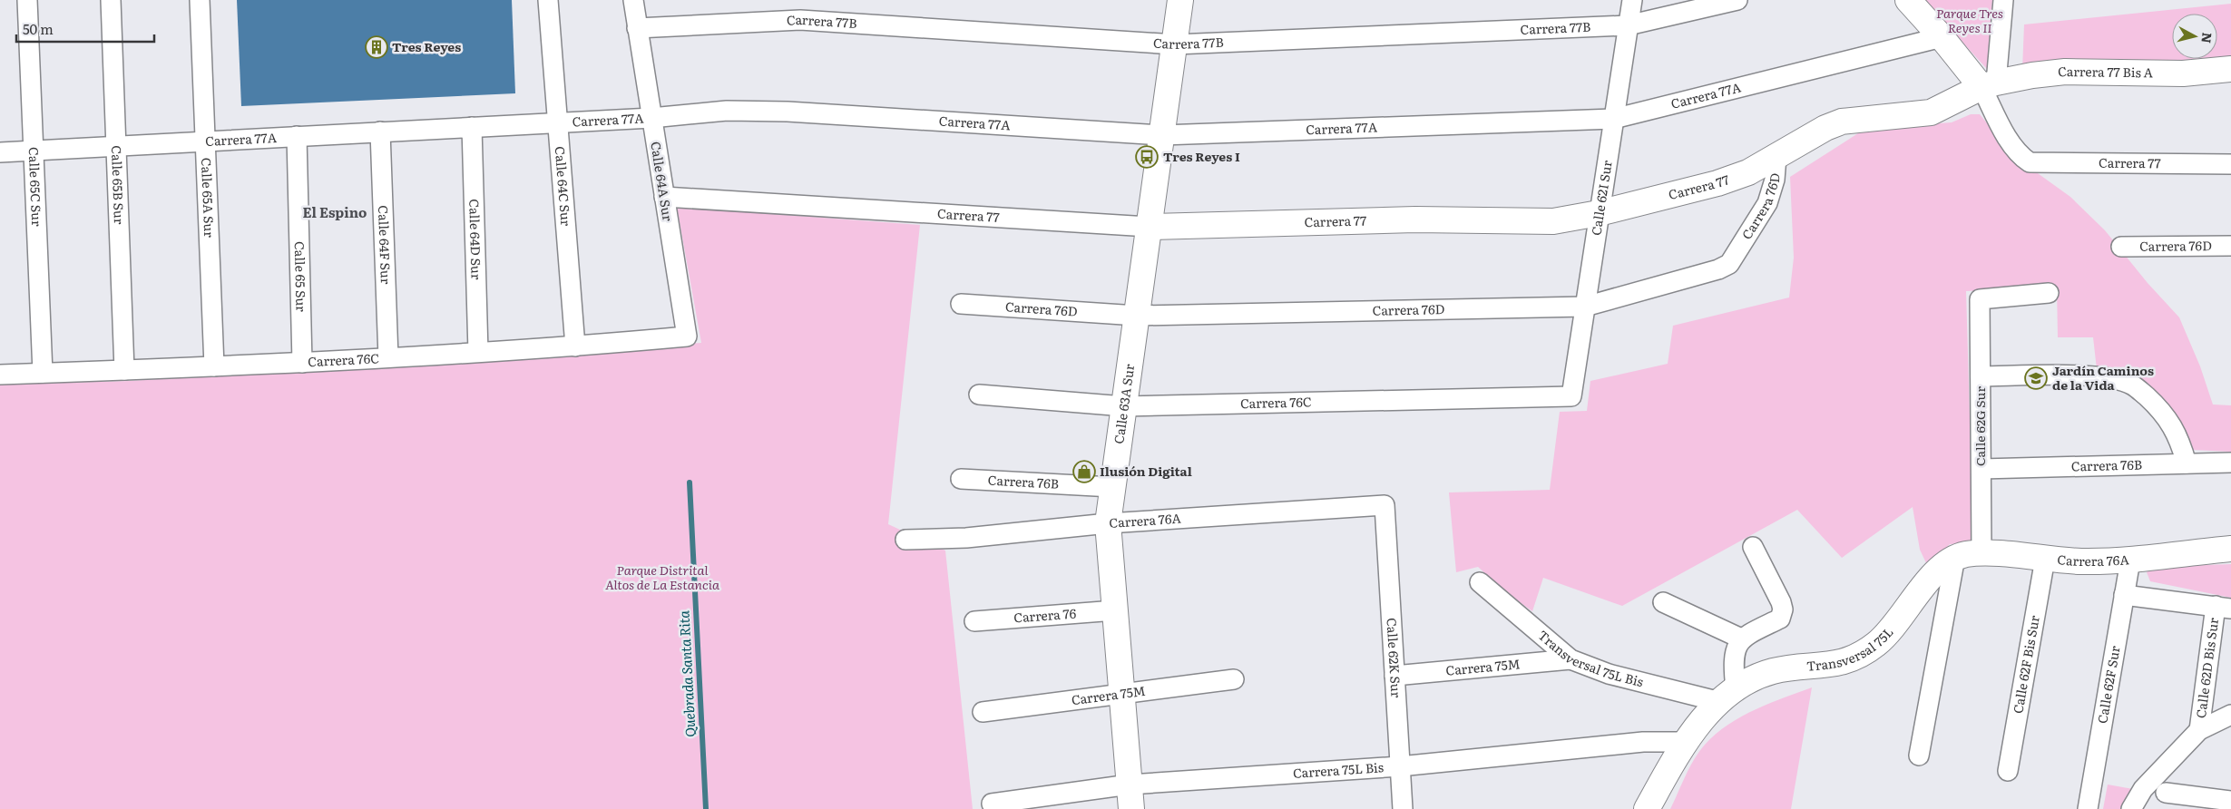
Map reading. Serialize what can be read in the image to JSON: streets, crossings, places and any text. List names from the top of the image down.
{
  "streets": {
    "street": [
      "Carrera 77B",
      "Carrera 77 Bis A",
      "Carrera 77A",
      "Carrera 77",
      "Calle 64A Sur",
      "Calle 65B Sur",
      "Calle 65C Sur",
      "Calle 64C Sur",
      "Calle 65A Sur",
      "Calle 62I Sur",
      "Carrera 76D",
      "Calle 64D Sur",
      "Calle 64F Sur",
      "Calle 65 Sur",
      "Carrera 76C",
      "Calle 63A Sur",
      "Calle 62G Sur",
      "Carrera 76B",
      "Carrera 76A",
      "Carrera 76",
      "Transversal 75L",
      "Calle 62K Sur",
      "Transversal 75L Bis",
      "Calle 62F Bis Sur",
      "Carrera 75M",
      "Calle 62D Bis Sur",
      "Calle 62F Sur",
      "Carrera 75L Bis"
    ]
  },
  "crossings": [
    ["Carrera 77B", "Calle 64A Sur"],
    ["Carrera 77B", "Calle 62I Sur"],
    ["Carrera 77B", "Calle 63A Sur"],
    ["Carrera 77 Bis A", "Carrera 77"],
    ["Carrera 77A", "Calle 64A Sur"],
    ["Carrera 77A", "Calle 65B Sur"],
    ["Carrera 77A", "Calle 65C Sur"],
    ["Carrera 77A", "Calle 64C Sur"],
    ["Carrera 77A", "Calle 65A Sur"],
    ["Carrera 77A", "Calle 62I Sur"],
    ["Carrera 77A", "Calle 64D Sur"],
    ["Carrera 77A", "Calle 64F Sur"],
    ["Carrera 77A", "Calle 65 Sur"],
    ["Carrera 77A", "Calle 63A Sur"],
    ["Carrera 77", "Calle 64A Sur"],
    ["Carrera 77", "Calle 62I Sur"],
    ["Carrera 77", "Carrera 76D"],
    ["Carrera 77", "Calle 63A Sur"],
    ["Calle 64A Sur", "Carrera 76C"],
    ["Calle 65B Sur", "Carrera 76C"],
    ["Calle 65C Sur", "Carrera 76C"],
    ["Calle 64C Sur", "Carrera 76C"],
    ["Calle 65A Sur", "Carrera 76C"],
    ["Calle 62I Sur", "Carrera 76D"],
    ["Calle 62I Sur", "Carrera 76C"],
    ["Carrera 76D", "Calle 63A Sur"],
    ["Calle 64D Sur", "Carrera 76C"],
    ["Calle 64F Sur", "Carrera 76C"],
    ["Calle 65 Sur", "Carrera 76C"],
    ["Carrera 76C", "Calle 63A Sur"],
    ["Calle 63A Sur", "Carrera 76B"],
    ["Calle 63A Sur", "Carrera 76A"],
    ["Calle 63A Sur", "Carrera 76"],
    ["Calle 63A Sur", "Carrera 75M"],
    ["Calle 63A Sur", "Carrera 75L Bis"],
    ["Calle 62G Sur", "Carrera 76B"],
    ["Calle 62G Sur", "Carrera 76A"],
    ["Carrera 76A", "Transversal 75L"],
    ["Carrera 76A", "Calle 62K Sur"],
    ["Carrera 76A", "Calle 62F Bis Sur"],
    ["Carrera 76A", "Calle 62F Sur"],
    ["Transversal 75L", "Transversal 75L Bis"],
    ["Transversal 75L", "Carrera 75L Bis"],
    ["Calle 62K Sur", "Carrera 75M"],
    ["Calle 62K Sur", "Carrera 75L Bis"],
    ["Transversal 75L Bis", "Carrera 75M"]
  ],
  "districts": ["El Espino"],
  "water": ["Quebrada Santa Rita"],
  "parks": ["Parque Tres Reyes II", "Parque Distrital Altos de La Estancia"],
  "places": {
    "building": ["Tres Reyes"],
    "bus stop": ["Tres Reyes I"],
    "school or university": ["Jardín Caminos de la Vida"],
    "shop": ["Ilusión Digital"]
  },
  "scale_bar": "50 m",
  "north": "right"
}
